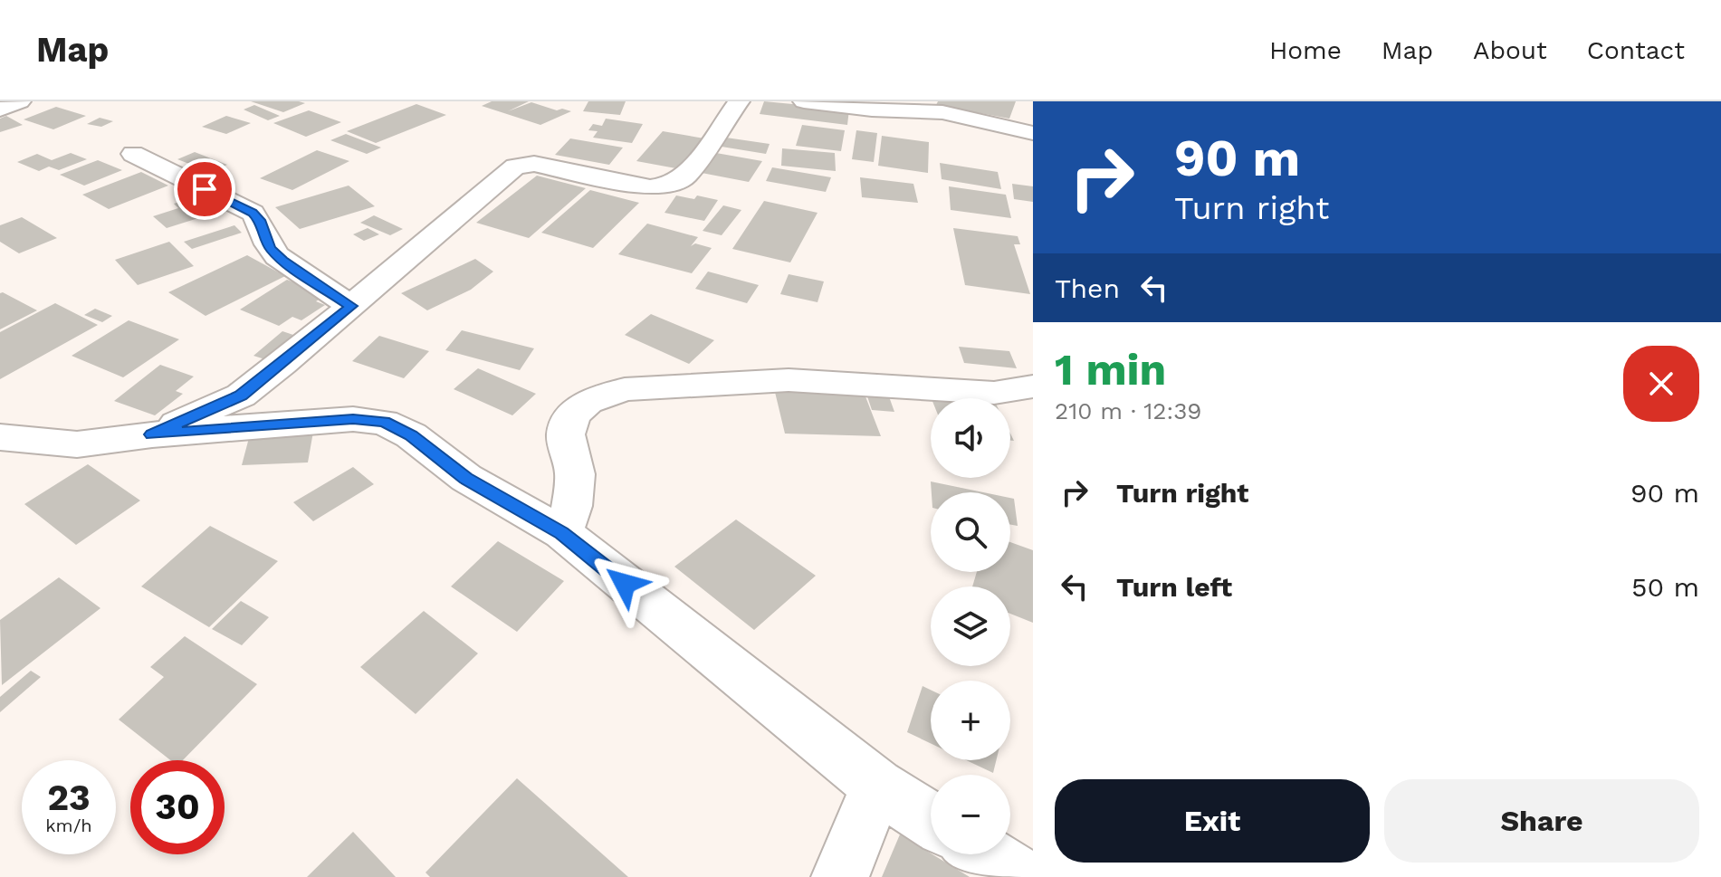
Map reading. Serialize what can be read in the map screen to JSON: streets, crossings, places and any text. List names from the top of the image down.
{
  "page": {
    "header": "Map",
    "nav": [
      "Home",
      "Map",
      "About",
      "Contact"
    ],
    "turn": ["90 m", "Turn right"],
    "then": "Then",
    "heading": ["1 min", "210 m · 12:39"],
    "map_buttons": ["+", "−"],
    "list": [
      {
        "name": "Turn right",
        "value": "90 m"
      },
      {
        "name": "Turn left",
        "value": "50 m"
      }
    ],
    "speed": "23 km/h",
    "limit": "30",
    "buttons": ["Exit", "Share"]
  }
}
